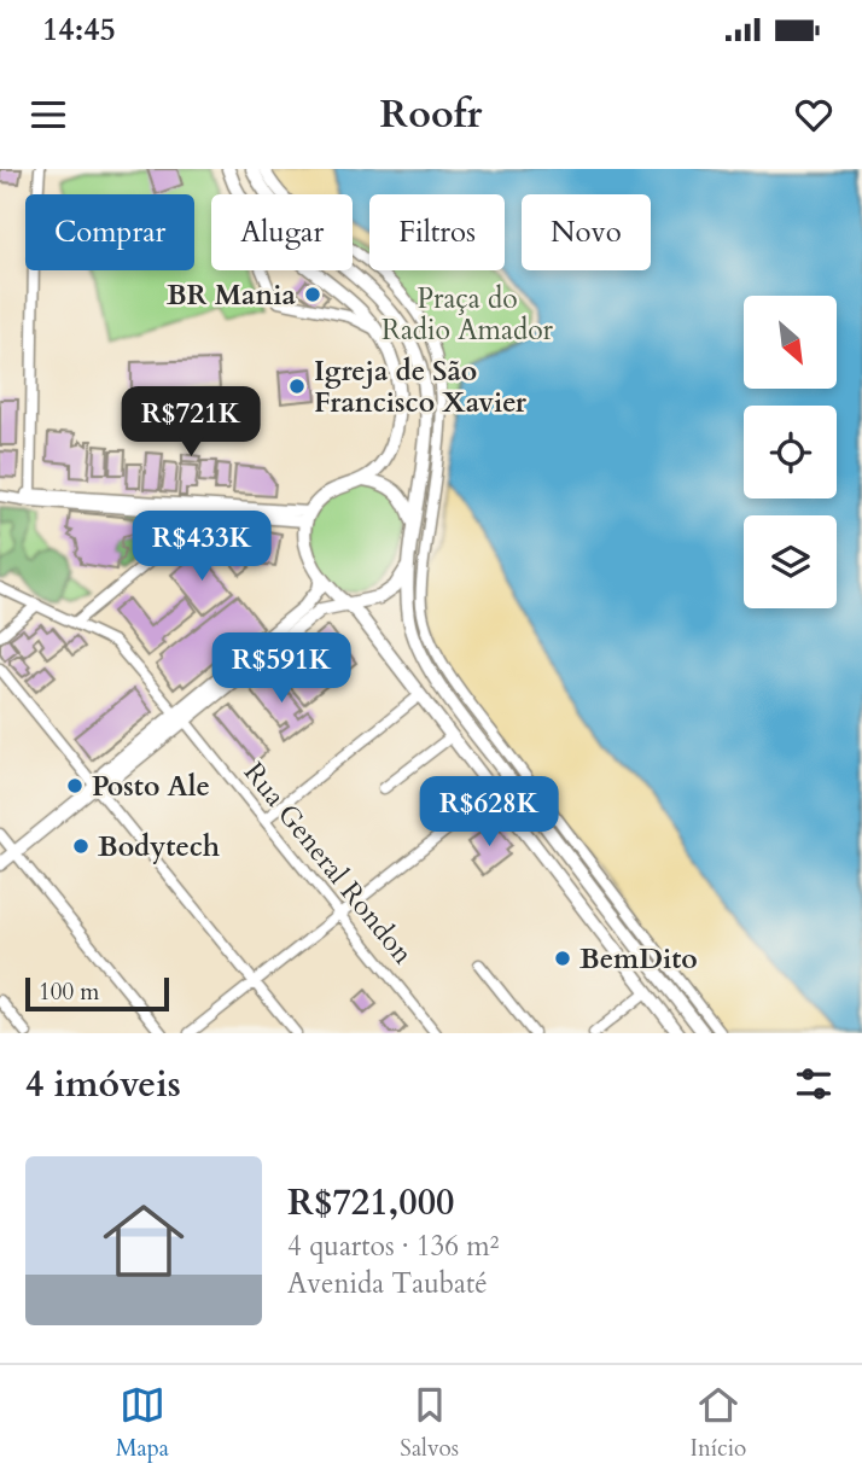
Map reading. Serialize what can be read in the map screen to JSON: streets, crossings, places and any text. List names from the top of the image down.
{
  "streets": {
    "street": ["Rua General Rondon"]
  },
  "parks": ["Praça do Radio Amador"],
  "places": [
    "BR Mania",
    "Igreja de São Francisco Xavier",
    "Posto Ale",
    "Bodytech",
    "BemDito"
  ],
  "scale_bar": "100 m",
  "north": "bottom right",
  "page": {
    "status": "14:45",
    "header": "Roofr",
    "chip": [
      "Comprar",
      "Alugar",
      "Filtros",
      "Novo"
    ],
    "price": [
      "R$721K",
      "R$433K",
      "R$591K",
      "R$628K"
    ],
    "scale": "100 m",
    "heading": "4 imóveis",
    "list": [
      {
        "name": "R$721,000",
        "note": "4 quartos · 136 m² · Avenida Taubaté"
      }
    ],
    "tabs": ["Mapa", "Salvos", "Início"]
  }
}
